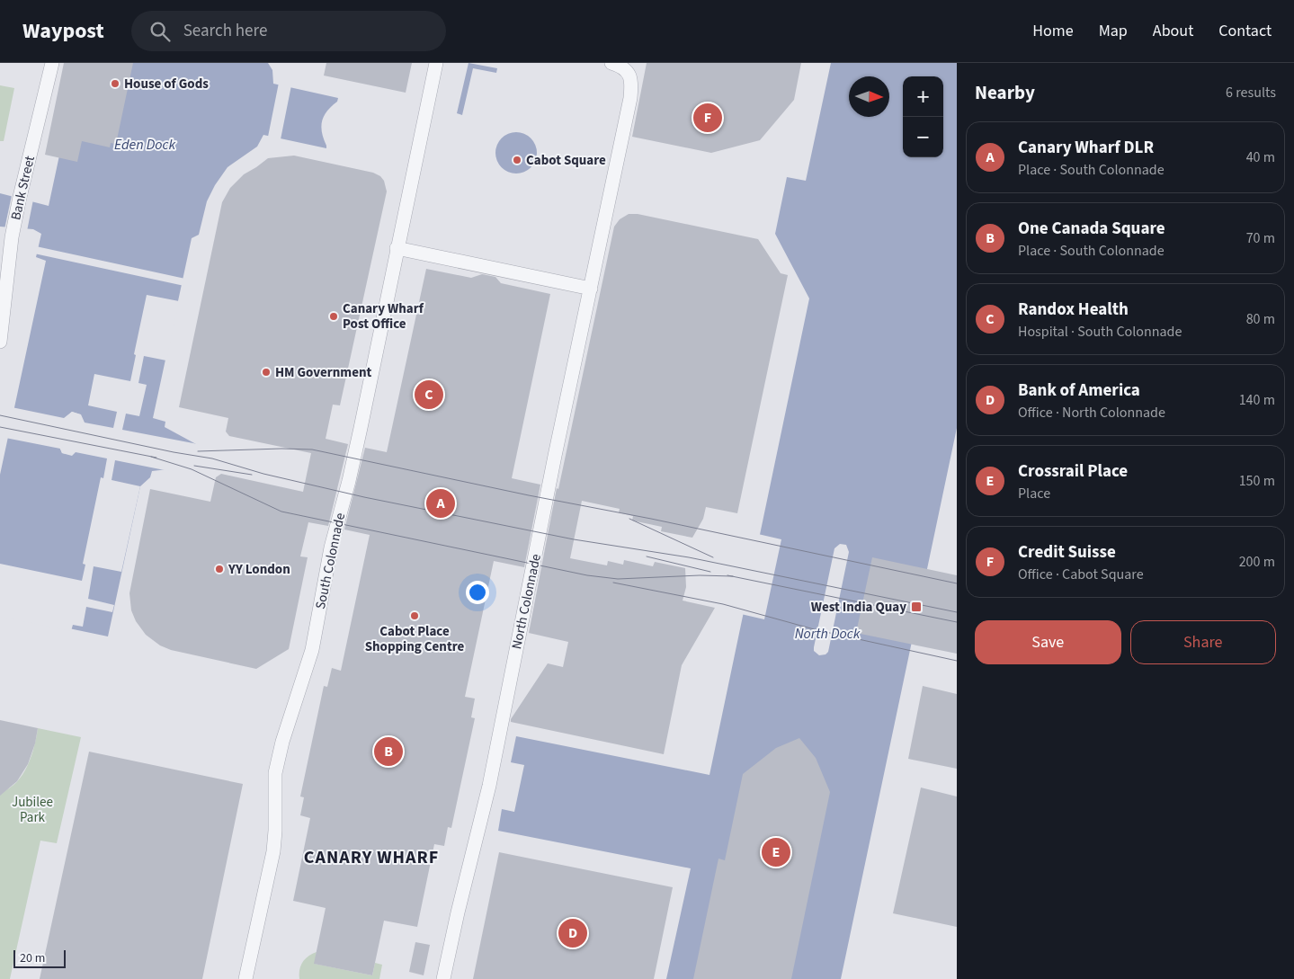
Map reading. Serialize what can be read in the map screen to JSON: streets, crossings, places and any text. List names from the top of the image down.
{
  "streets": {
    "street": ["Bank Street", "South Colonnade", "North Colonnade"]
  },
  "districts": ["CANARY WHARF"],
  "water": ["Eden Dock", "North Dock"],
  "parks": ["Jubilee Park"],
  "places": {
    "other": [
      "House of Gods",
      "Cabot Square",
      "Canary Wharf Post Office",
      "HM Government",
      "YY London",
      "Cabot Place Shopping Centre"
    ],
    "transit": ["West India Quay"]
  },
  "scale_bar": "20 m",
  "north": "right",
  "page": {
    "header": "Waypost",
    "search": "Search here",
    "nav": [
      "Home",
      "Map",
      "About",
      "Contact"
    ],
    "heading": ["Nearby", "6 results"],
    "map_buttons": ["+", "−"],
    "pins": [
      "F",
      "C",
      "A",
      "B",
      "E",
      "D"
    ],
    "list": [
      {
        "mark": "A",
        "name": "Canary Wharf DLR",
        "note": "Place · South Colonnade",
        "value": "40 m"
      },
      {
        "mark": "B",
        "name": "One Canada Square",
        "note": "Place · South Colonnade",
        "value": "70 m"
      },
      {
        "mark": "C",
        "name": "Randox Health",
        "note": "Hospital · South Colonnade",
        "value": "80 m"
      },
      {
        "mark": "D",
        "name": "Bank of America",
        "note": "Office · North Colonnade",
        "value": "140 m"
      },
      {
        "mark": "E",
        "name": "Crossrail Place",
        "note": "Place",
        "value": "150 m"
      },
      {
        "mark": "F",
        "name": "Credit Suisse",
        "note": "Office · Cabot Square",
        "value": "200 m"
      }
    ],
    "buttons": ["Save", "Share"],
    "scale": "20 m"
  }
}
